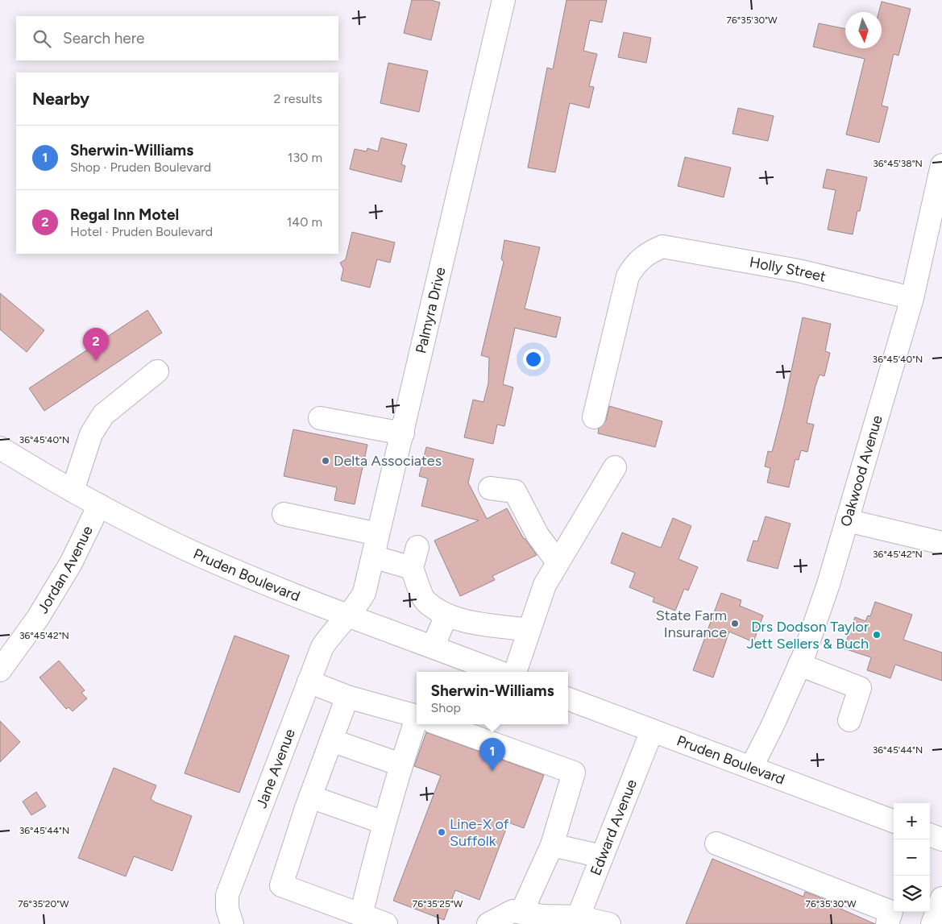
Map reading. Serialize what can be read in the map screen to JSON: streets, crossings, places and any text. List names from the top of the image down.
{
  "streets": {
    "street": [
      "Holly Street",
      "Palmyra Drive",
      "Oakwood Avenue",
      "Jordan Avenue",
      "Pruden Boulevard",
      "Jane Avenue",
      "Edward Avenue"
    ]
  },
  "crossings": [
    ["Holly Street", "Oakwood Avenue"],
    ["Palmyra Drive", "Pruden Boulevard"],
    ["Palmyra Drive", "Jane Avenue"],
    ["Oakwood Avenue", "Pruden Boulevard"],
    ["Jordan Avenue", "Pruden Boulevard"],
    ["Pruden Boulevard", "Jane Avenue"],
    ["Pruden Boulevard", "Edward Avenue"]
  ],
  "places": [
    "Delta Associates",
    "State Farm Insurance",
    "Drs Dodson Taylor Jett Sellers & Buch",
    "Line-X of Suffolk"
  ],
  "north": "bottom",
  "page": {
    "search": "Search here",
    "heading": ["Nearby", "2 results"],
    "list": [
      {
        "mark": "1",
        "name": "Sherwin-Williams",
        "note": "Shop · Pruden Boulevard",
        "value": "130 m"
      },
      {
        "mark": "2",
        "name": "Regal Inn Motel",
        "note": "Hotel · Pruden Boulevard",
        "value": "140 m"
      }
    ],
    "pins": ["2", "1"],
    "popup": ["Sherwin-Williams", "Shop"],
    "map_buttons": ["+", "−"]
  },
  "coordinates": [
    "76°35'30\"W",
    "36°45'38\"N",
    "36°45'40\"N",
    "36°45'42\"N",
    "36°45'44\"N",
    "76°35'20\"W",
    "76°35'25\"W"
  ]
}
